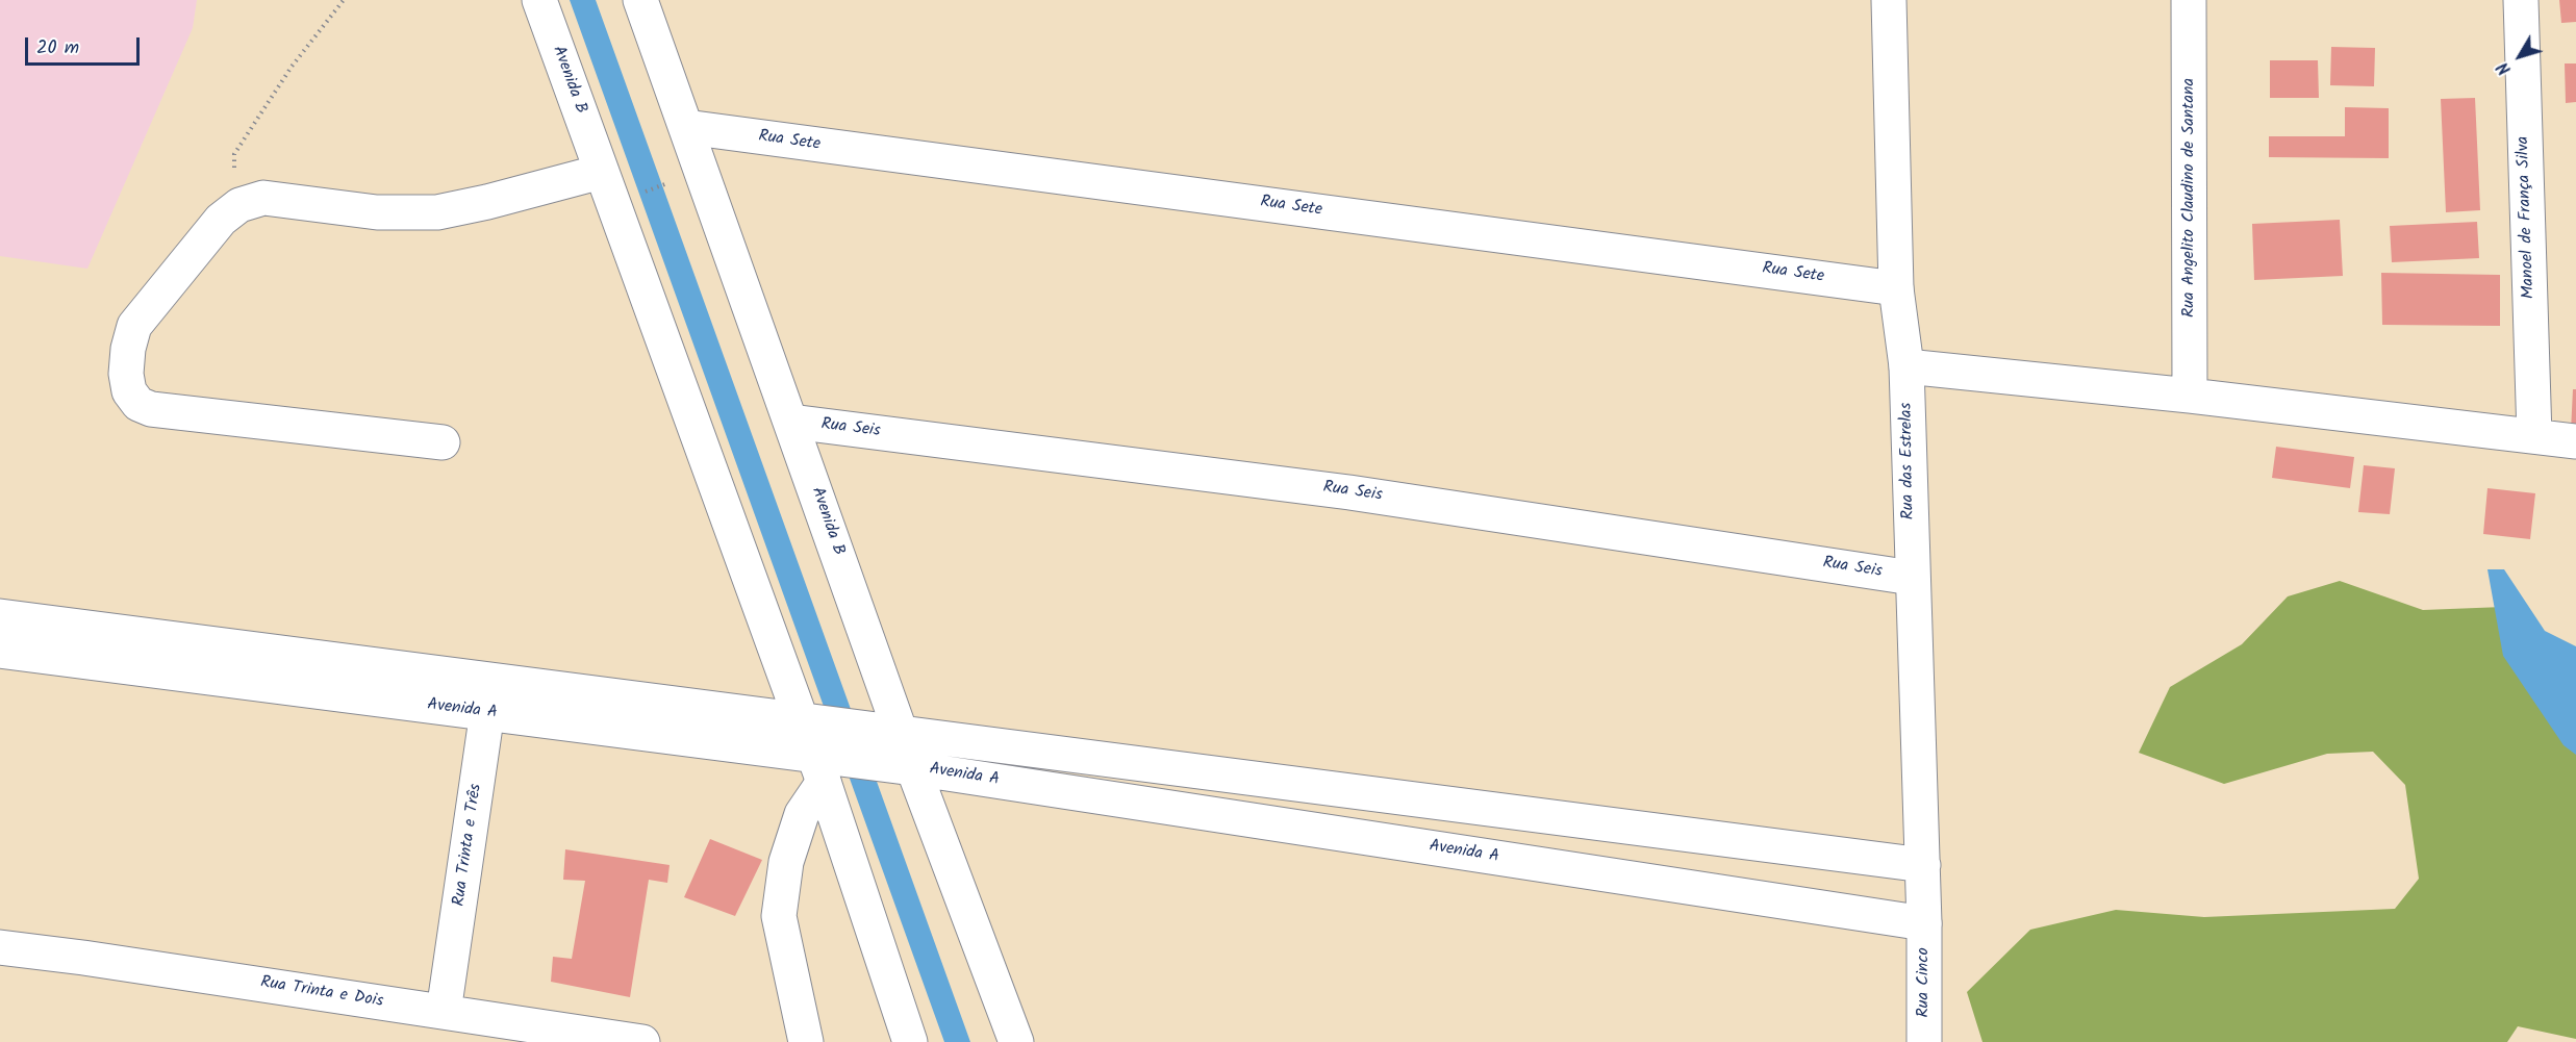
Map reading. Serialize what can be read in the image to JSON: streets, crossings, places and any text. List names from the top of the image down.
{
  "streets": {
    "street": [
      "Avenida B",
      "Rua Sete",
      "Rua Angelito Claudino de Santana",
      "Manoel de França Silva",
      "Rua Seis",
      "Rua das Estrelas",
      "Avenida A",
      "Rua Trinta e Três",
      "Rua Cinco",
      "Rua Trinta e Dois"
    ]
  },
  "crossings": [
    ["Avenida B", "Rua Sete"],
    ["Avenida B", "Rua Seis"],
    ["Avenida B", "Avenida A"],
    ["Rua Sete", "Rua das Estrelas"],
    ["Rua Seis", "Rua das Estrelas"],
    ["Rua das Estrelas", "Avenida A"],
    ["Rua das Estrelas", "Rua Cinco"],
    ["Avenida A", "Rua Trinta e Três"],
    ["Avenida A", "Rua Cinco"],
    ["Rua Trinta e Três", "Rua Trinta e Dois"]
  ],
  "scale_bar": "20 m",
  "north": "bottom left"
}
